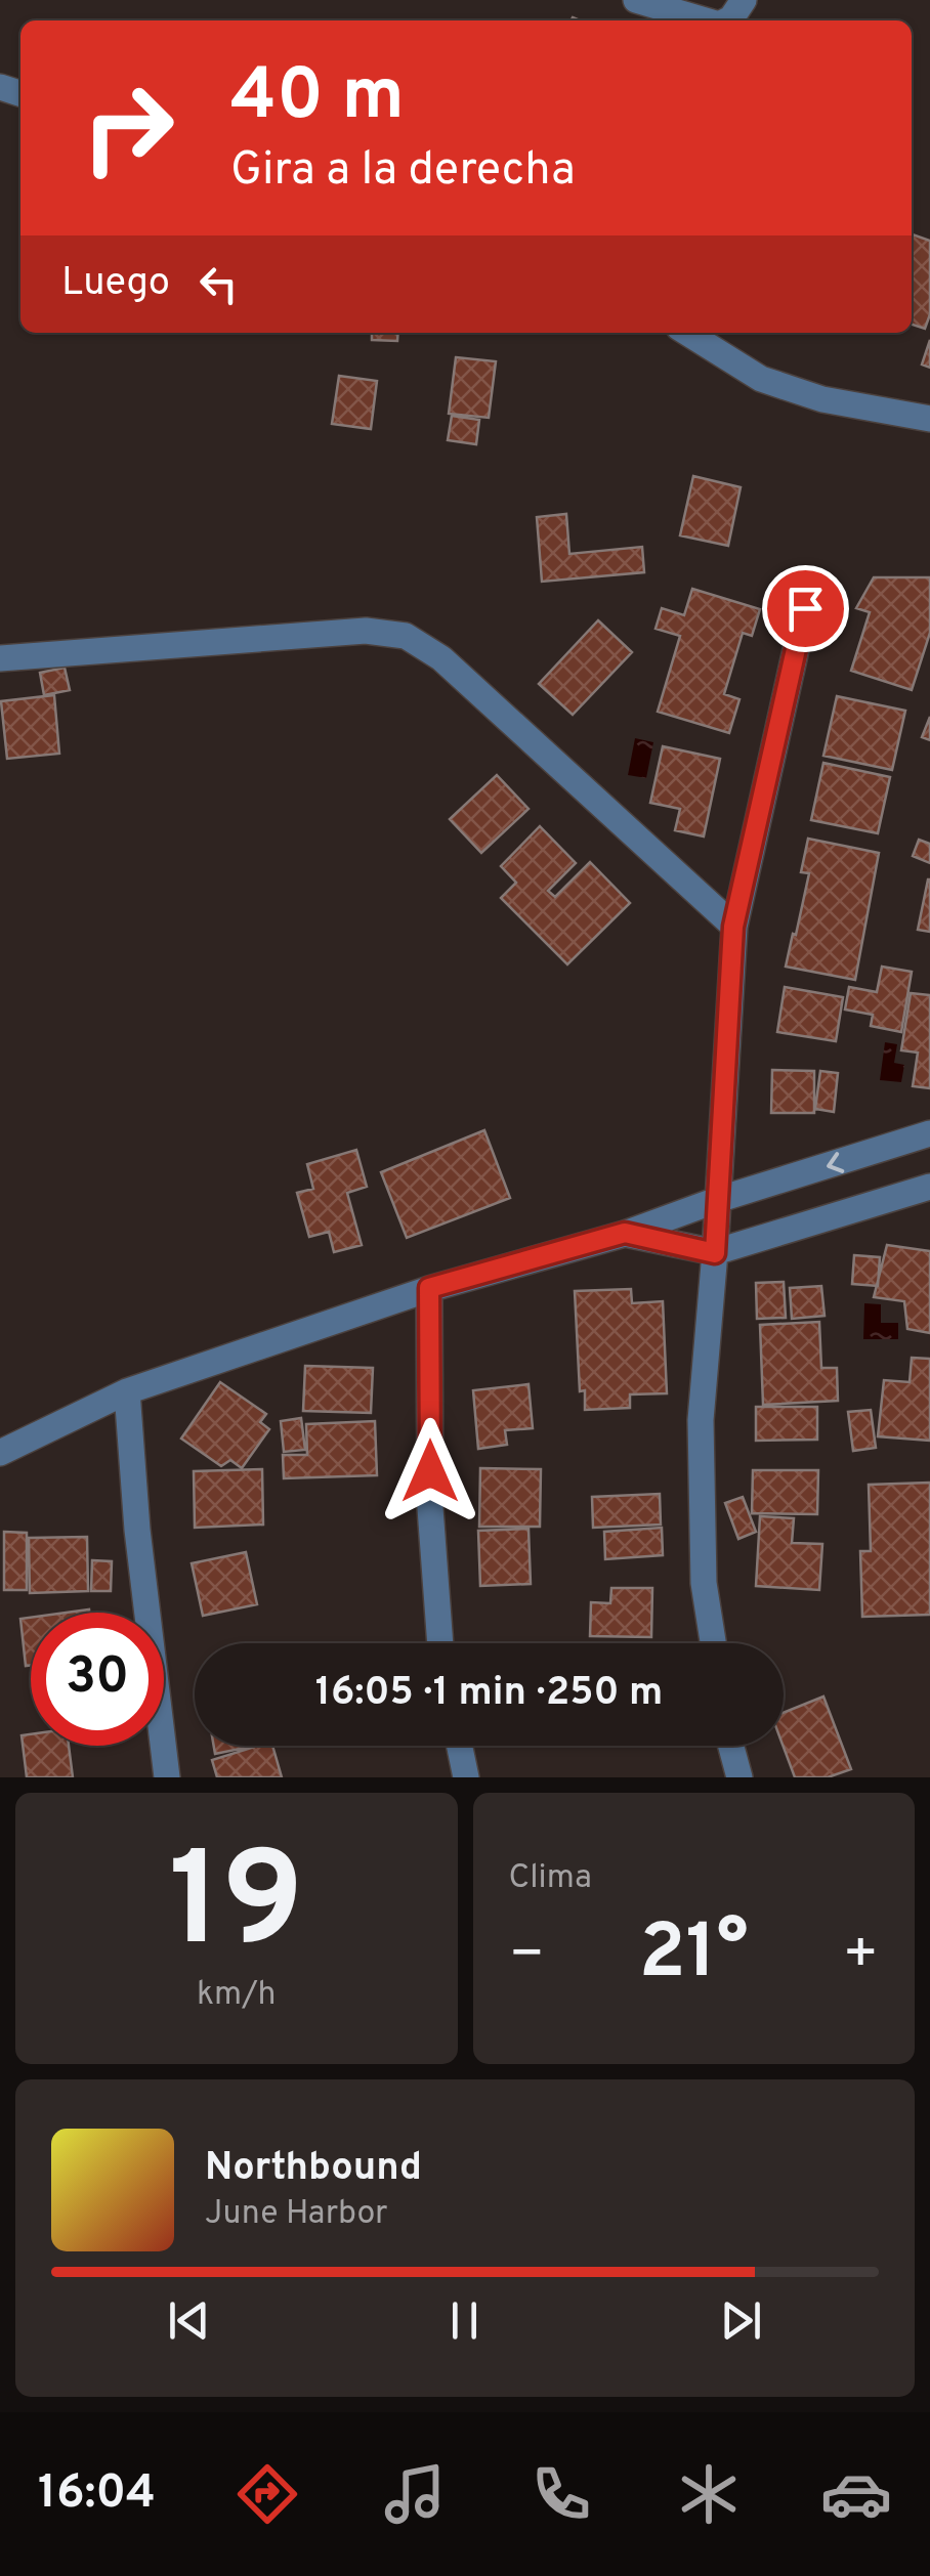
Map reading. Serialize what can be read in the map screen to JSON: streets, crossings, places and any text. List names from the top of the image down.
{
  "page": {
    "turn": ["40 m", "Gira a la derecha"],
    "then": "Luego",
    "limit": "30",
    "trip": "16:05 · 1 min · 250 m",
    "tile": [
      ["19", "km/h"],
      "Clima"
    ],
    "heat": ["−", "21°", "+"],
    "song": ["Northbound", "June Harbor"],
    "tabs": "16:04"
  }
}
